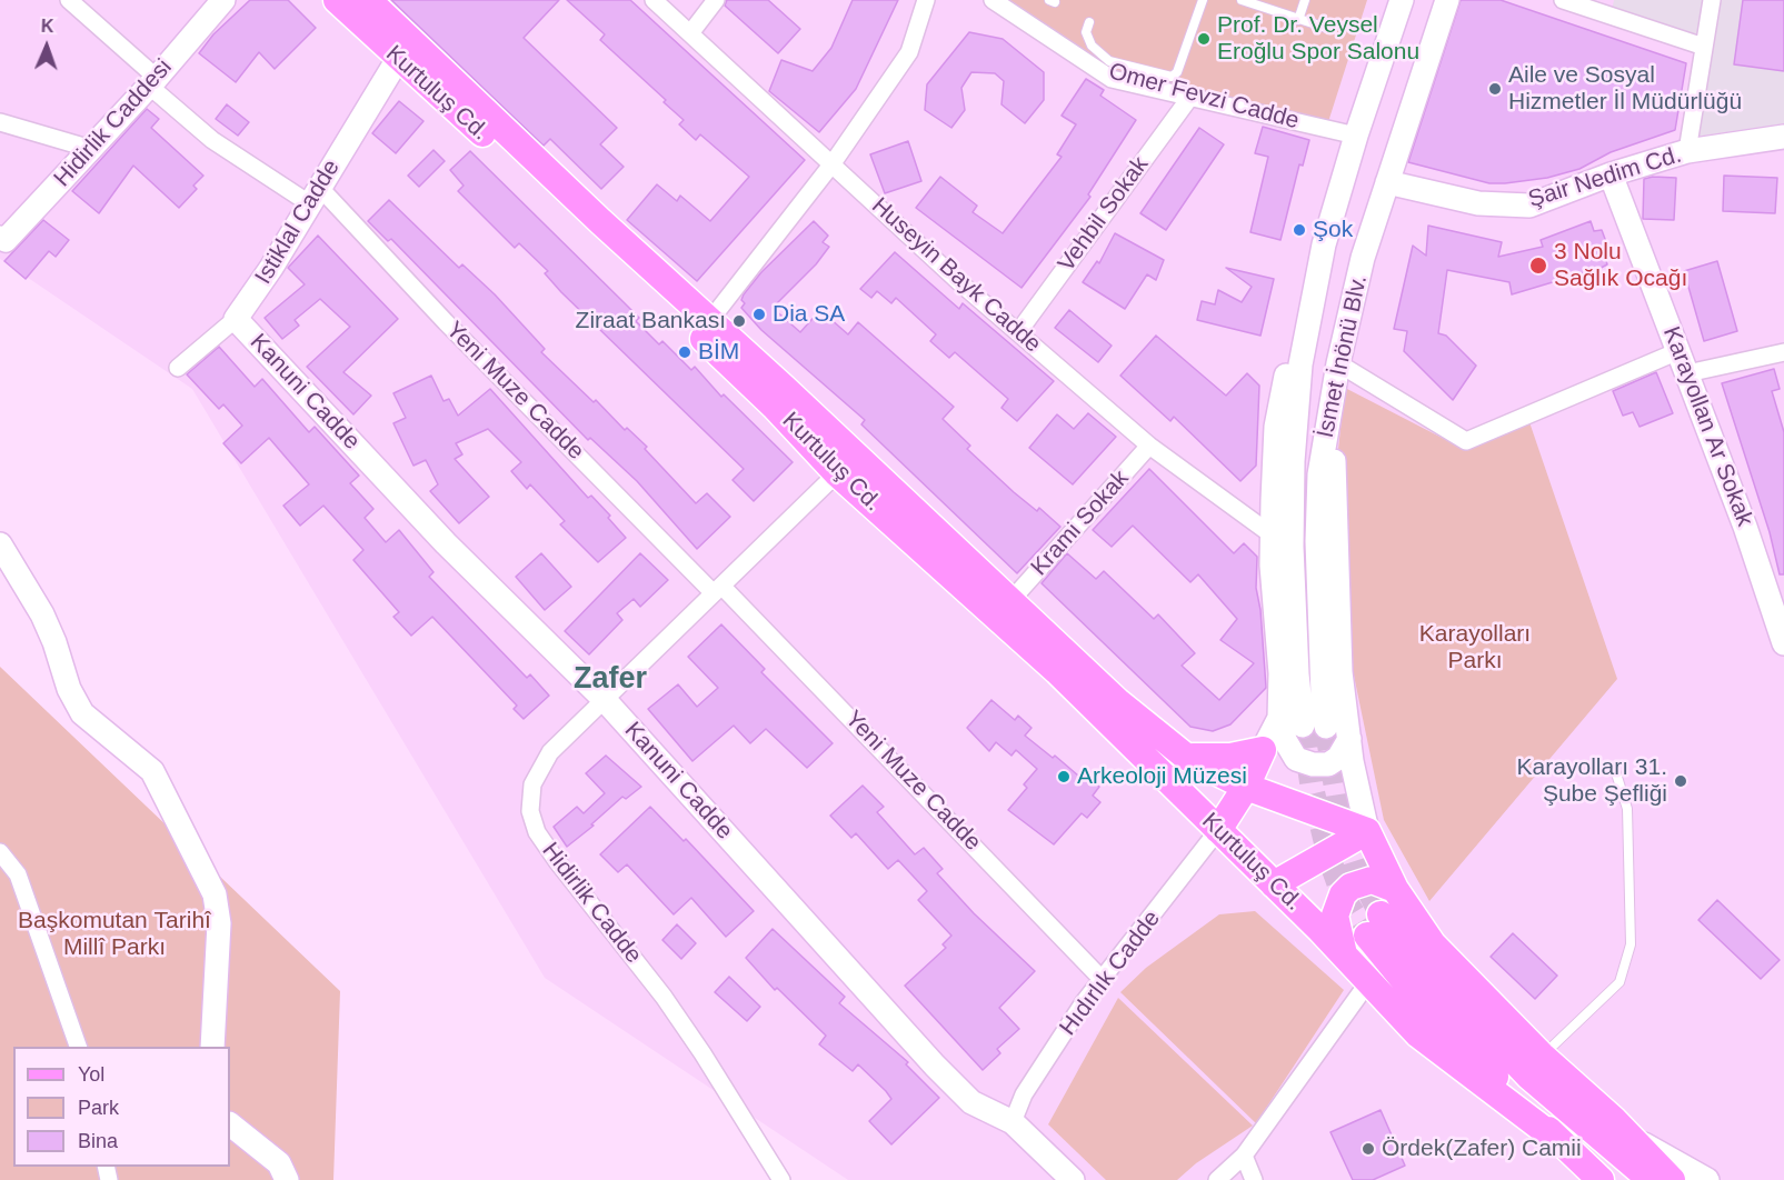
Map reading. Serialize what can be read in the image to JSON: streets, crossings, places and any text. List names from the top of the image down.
{
  "streets": {
    "main road": ["Kurtuluş Cd."],
    "street": [
      "Omer Fevzi Cadde",
      "Hidirlik Caddesi",
      "Şair Nedim Cd.",
      "Vehbil Sokak",
      "Istiklal Cadde",
      "Huseyin Bayk Cadde",
      "İsmet İnönü Blv.",
      "Yeni Muze Cadde",
      "Kanuni Cadde",
      "Karayollan Ar Sokak",
      "Krami Sokak",
      "Hidirlik Cadde",
      "Hıdırlık Cadde"
    ]
  },
  "crossings": [
    ["Kurtuluş Cd.", "Istiklal Cadde"],
    ["Kurtuluş Cd.", "Krami Sokak"],
    ["Kurtuluş Cd.", "Hidirlik Cadde"],
    ["Kurtuluş Cd.", "Hıdırlık Cadde"],
    ["Omer Fevzi Cadde", "Vehbil Sokak"],
    ["Omer Fevzi Cadde", "İsmet İnönü Blv."],
    ["Hidirlik Caddesi", "Yeni Muze Cadde"],
    ["Şair Nedim Cd.", "İsmet İnönü Blv."],
    ["Şair Nedim Cd.", "Karayollan Ar Sokak"],
    ["Vehbil Sokak", "Huseyin Bayk Cadde"],
    ["Istiklal Cadde", "Yeni Muze Cadde"],
    ["Istiklal Cadde", "Kanuni Cadde"],
    ["Huseyin Bayk Cadde", "Krami Sokak"],
    ["Yeni Muze Cadde", "Hidirlik Cadde"],
    ["Yeni Muze Cadde", "Hıdırlık Cadde"],
    ["Kanuni Cadde", "Hidirlik Cadde"],
    ["Kanuni Cadde", "Hıdırlık Cadde"]
  ],
  "districts": ["Zafer"],
  "parks": ["Karayolları Parkı", "Başkomutan Tarihî Millî Parkı"],
  "places": [
    "Prof. Dr. Veysel Eroğlu Spor Salonu",
    "Aile ve Sosyal Hizmetler İl Müdürlüğü",
    "Şok",
    "3 Nolu Sağlık Ocağı",
    "Dia SA",
    "Ziraat Bankası",
    "BİM",
    "Arkeoloji Müzesi",
    "Karayolları 31. Şube Şefliği",
    "Ördek(Zafer) Camii"
  ],
  "legend": ["Yol", "Park", "Bina"],
  "north": "top"
}
